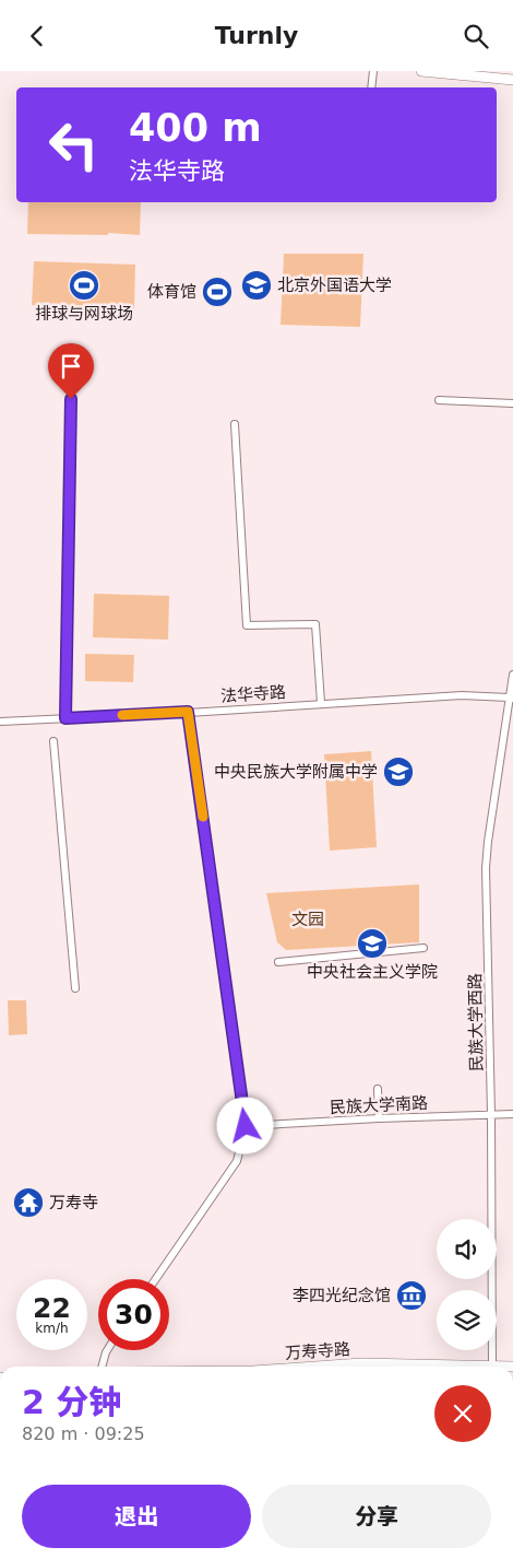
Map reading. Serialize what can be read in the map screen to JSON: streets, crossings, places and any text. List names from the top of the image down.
{
  "streets": {
    "street": [
      "法华寺路",
      "民族大学西路",
      "民族大学南路",
      "万寿寺路"
    ]
  },
  "crossings": [
    ["法华寺路", "民族大学西路"],
    ["民族大学西路", "民族大学南路"]
  ],
  "parks": ["文园"],
  "places": {
    "sports": ["排球与网球场", "体育馆"],
    "school or university": ["北京外国语大学", "中央民族大学附属中学", "中央社会主义学院"],
    "temple": ["万寿寺"],
    "museum": ["李四光纪念馆"]
  },
  "page": {
    "header": "Turnly",
    "turn": ["400 m", "法华寺路"],
    "speed": "22 km/h",
    "limit": "30",
    "heading": ["2 分钟", "820 m · 09:25"],
    "buttons": ["退出", "分享"]
  }
}
